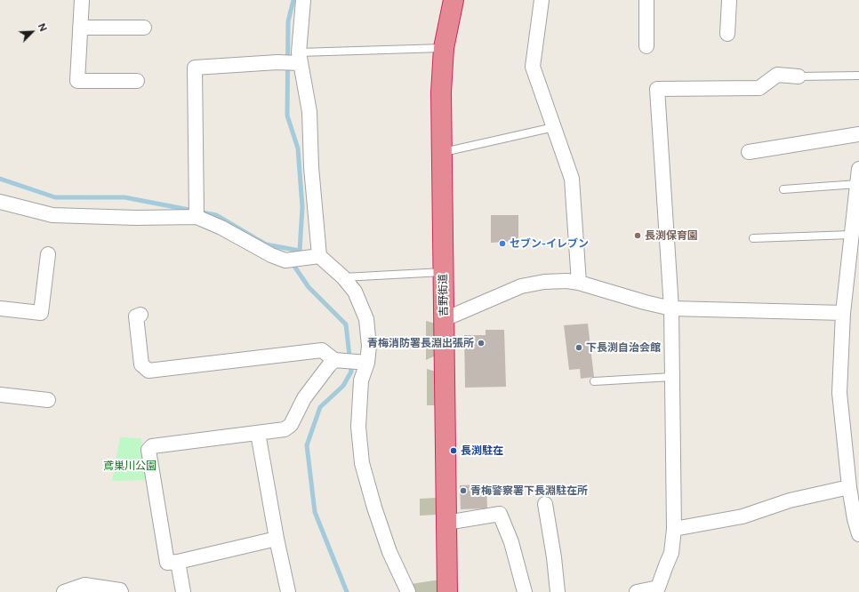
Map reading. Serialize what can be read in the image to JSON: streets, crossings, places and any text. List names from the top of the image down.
{
  "streets": {
    "highway": ["吉野街道"]
  },
  "parks": ["鳶巣川公園"],
  "places": [
    "長渕保育園",
    "セブン-イレブン",
    "青梅消防署長淵出張所",
    "下長渕自治会館",
    "長渕駐在",
    "青梅警察署下長淵駐在所"
  ],
  "north": "top right"
}
